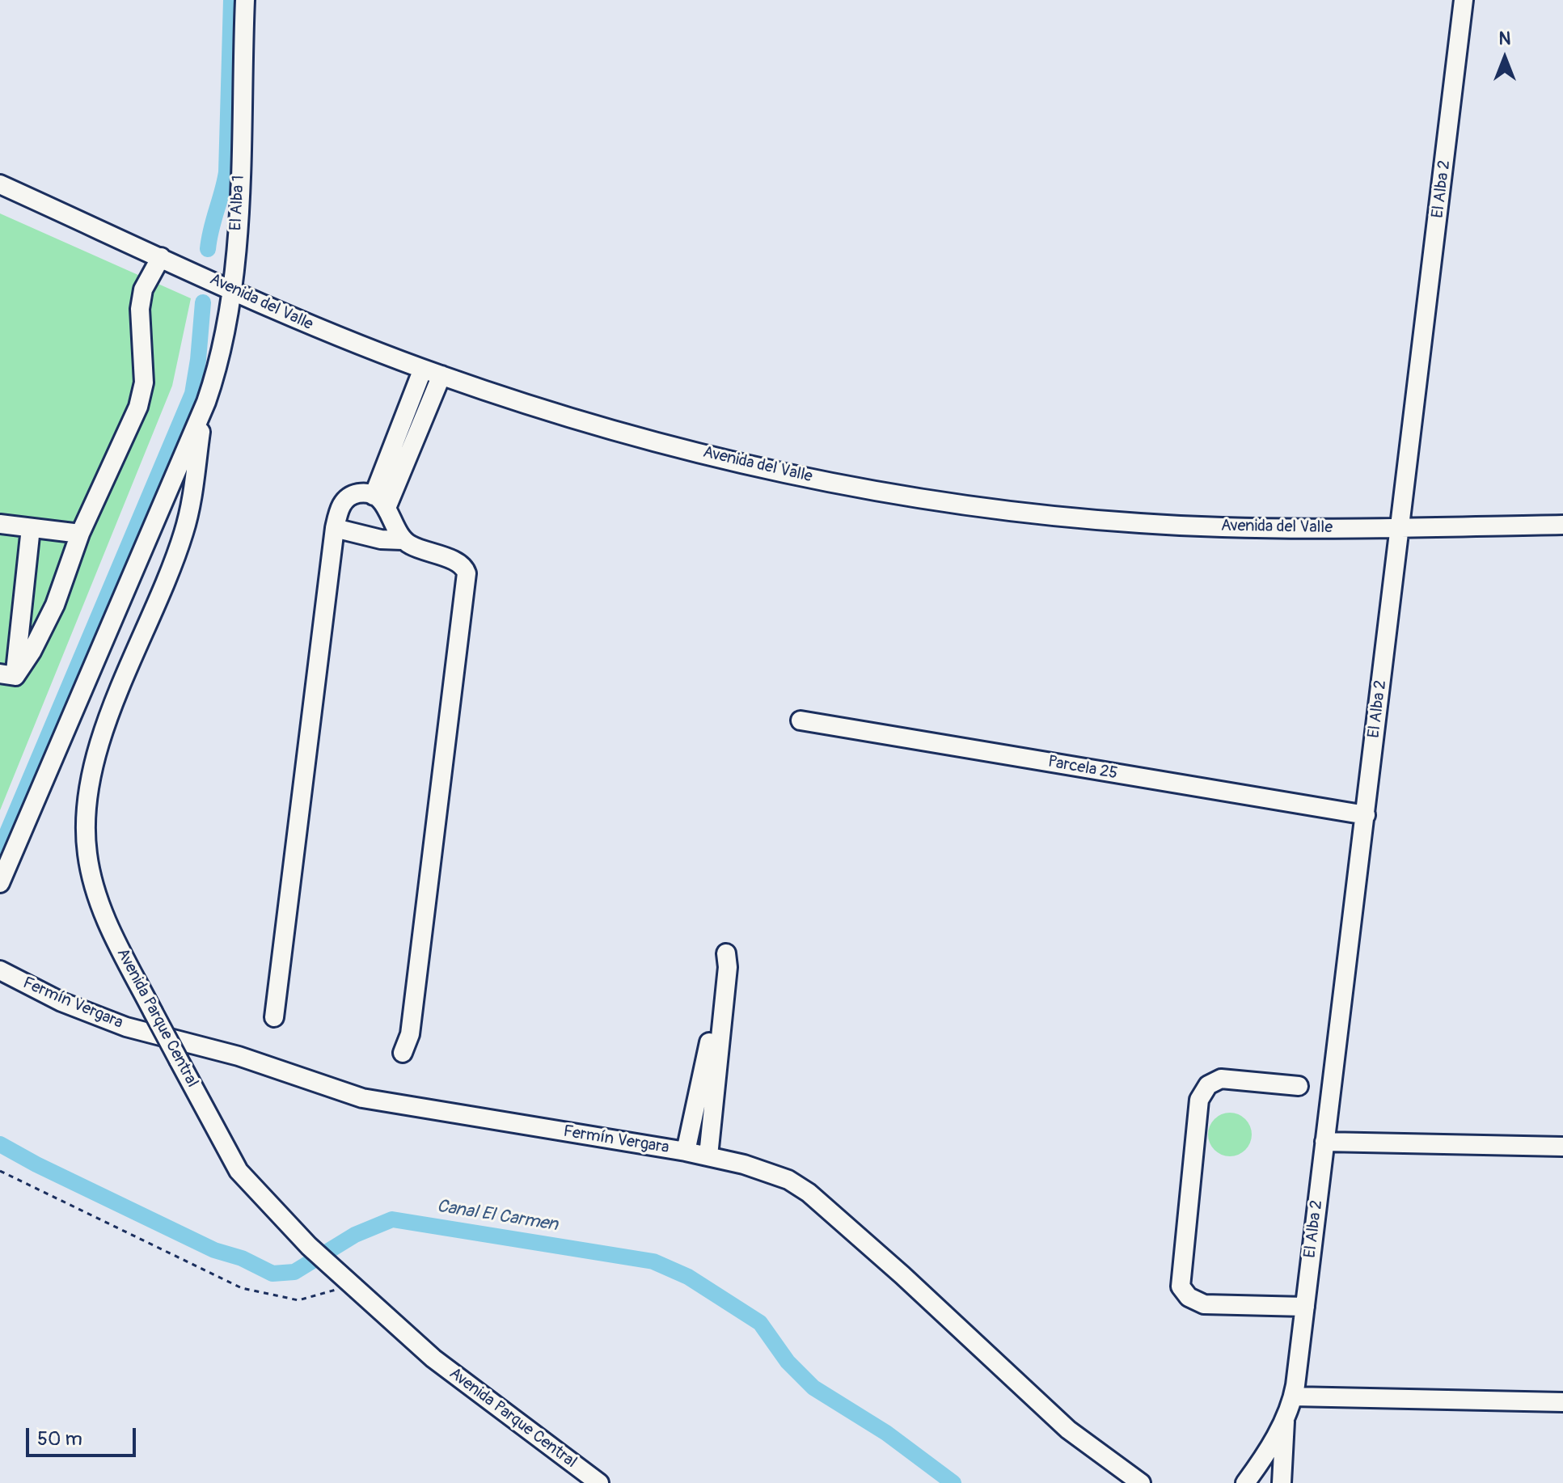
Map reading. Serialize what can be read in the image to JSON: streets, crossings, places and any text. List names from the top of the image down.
{
  "streets": {
    "street": [
      "El Alba 2",
      "El Alba 1",
      "Avenida del Valle",
      "Parcela 25",
      "Fermín Vergara",
      "Avenida Parque Central"
    ]
  },
  "crossings": [
    ["El Alba 2", "Avenida del Valle"],
    ["El Alba 2", "Parcela 25"],
    ["El Alba 1", "Avenida del Valle"],
    ["El Alba 1", "Avenida Parque Central"]
  ],
  "water": ["Canal El Carmen"],
  "scale_bar": "50 m",
  "north": "top"
}
